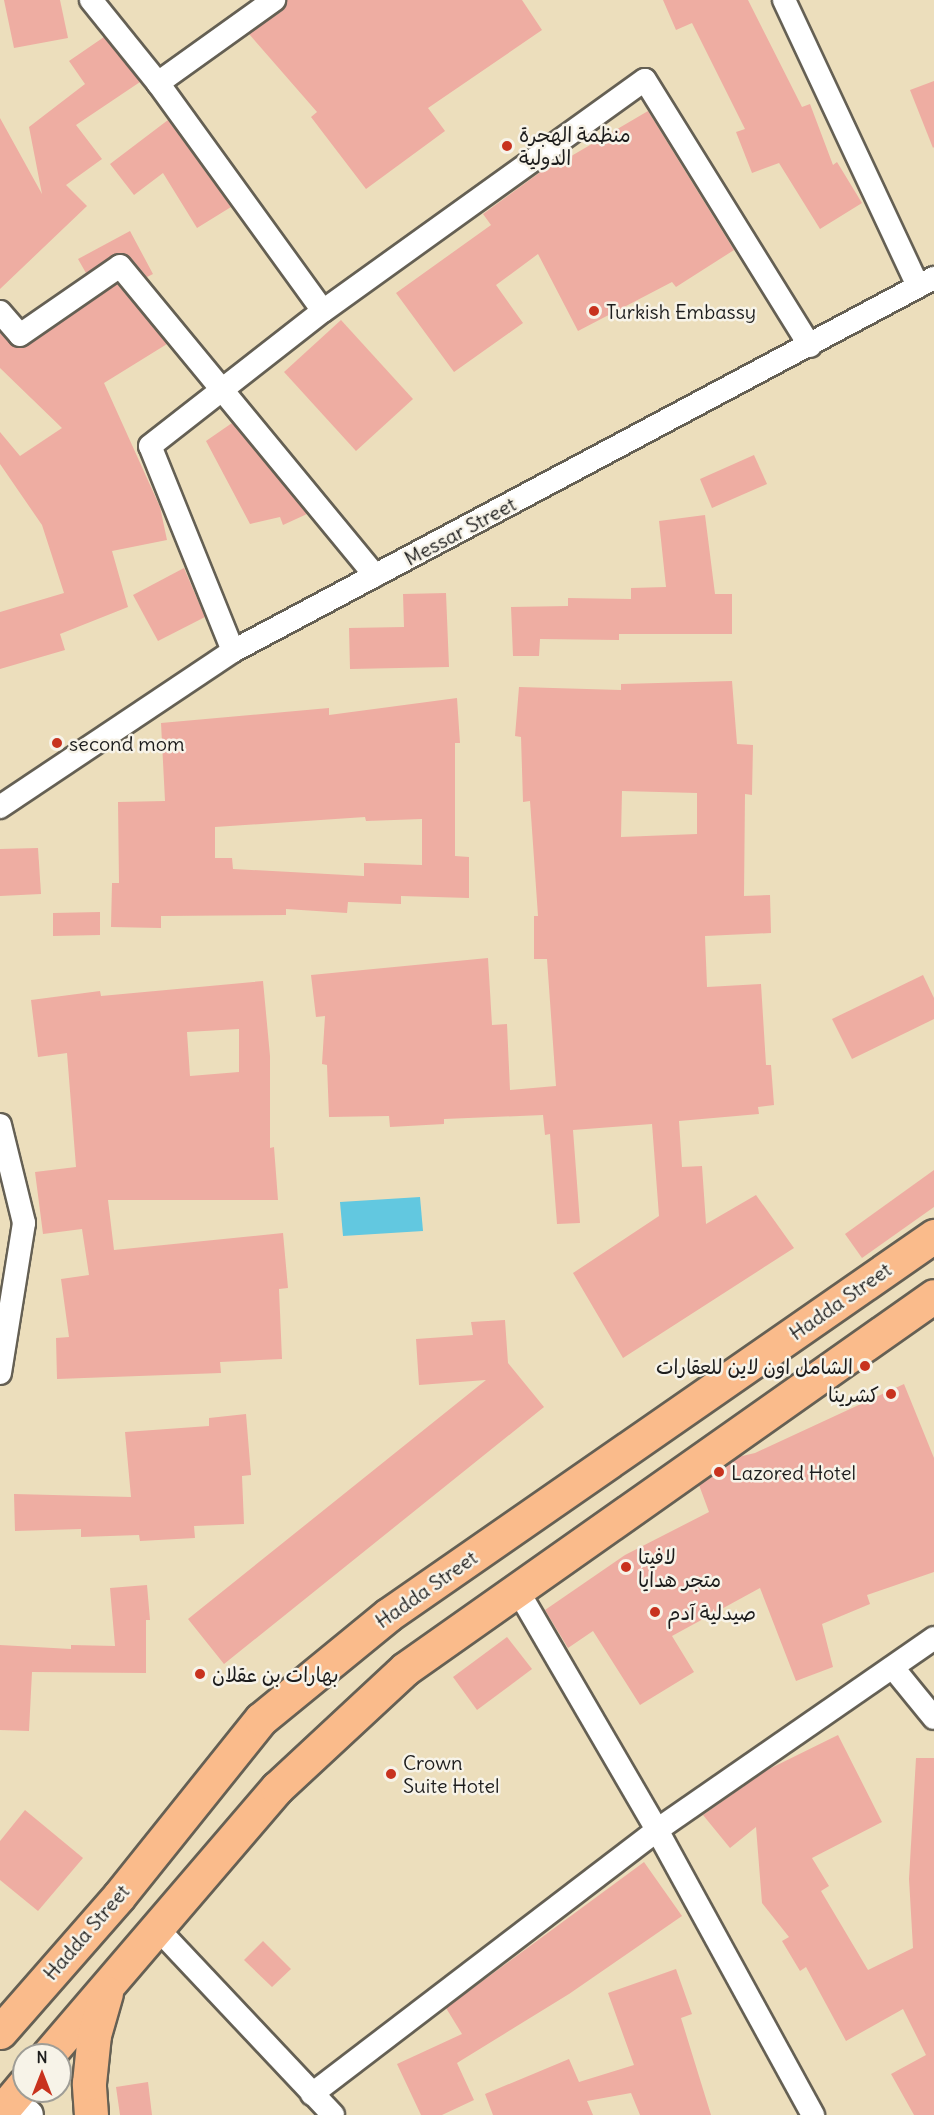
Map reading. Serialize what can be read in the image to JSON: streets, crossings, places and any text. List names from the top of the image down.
{
  "streets": {
    "main road": ["Hadda Street"],
    "street": ["Messar Street"]
  },
  "places": [
    "منظمة الهجرة الدولية",
    "Turkish Embassy",
    "second mom",
    "الشامل اون لاين للعقارات",
    "كشرينا",
    "Lazored Hotel",
    "لافيتا متجر هدايا",
    "صيدلية آدم",
    "بهارات بن عقلان",
    "Crown Suite Hotel"
  ],
  "north": "top"
}
